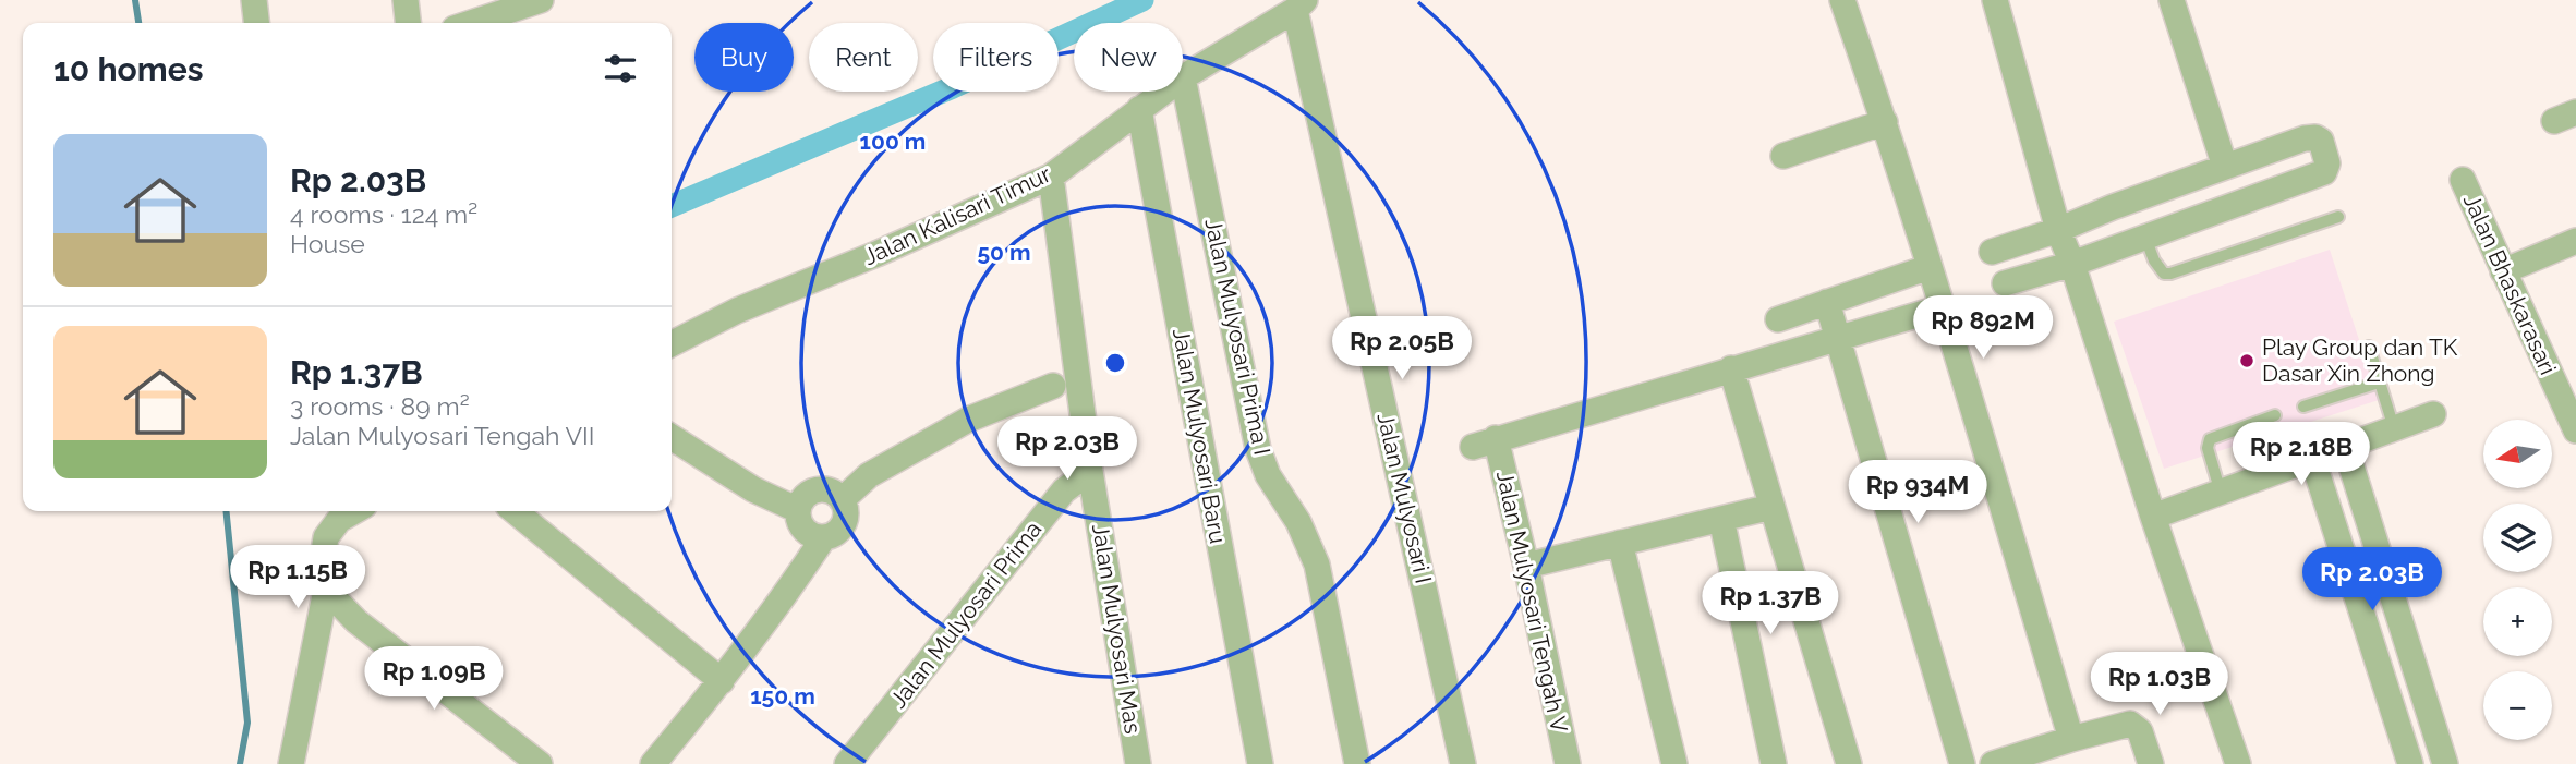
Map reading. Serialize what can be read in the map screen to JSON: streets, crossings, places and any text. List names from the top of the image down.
{
  "streets": {
    "street": [
      "Jalan Kalisari Timur",
      "Jalan Bhaskarasari",
      "Jalan Mulyosari Prima I",
      "Jalan Mulyosari Baru",
      "Jalan Mulyosari I",
      "Jalan Mulyosari Tengah V",
      "Jalan Mulyosari Prima",
      "Jalan Mulyosari Mas"
    ]
  },
  "crossings": [
    ["Jalan Kalisari Timur", "Jalan Mulyosari Prima I"],
    ["Jalan Kalisari Timur", "Jalan Mulyosari Baru"],
    ["Jalan Kalisari Timur", "Jalan Mulyosari I"],
    ["Jalan Kalisari Timur", "Jalan Mulyosari Mas"],
    ["Jalan Mulyosari Prima", "Jalan Mulyosari Mas"]
  ],
  "places": ["Play Group dan TK Dasar Xin Zhong"],
  "north": "left",
  "page": {
    "chip": [
      "Buy",
      "Rent",
      "Filters",
      "New"
    ],
    "heading": "10 homes",
    "list": [
      {
        "name": "Rp 2.03B",
        "note": "4 rooms · 124 m² · House"
      },
      {
        "name": "Rp 1.37B",
        "note": "3 rooms · 89 m² · Jalan Mulyosari Tengah VII"
      }
    ],
    "price": [
      "Rp 892M",
      "Rp 2.05B",
      "Rp 2.03B",
      "Rp 2.18B",
      "Rp 934M",
      "Rp 1.15B",
      "Rp 2.03B",
      "Rp 1.37B",
      "Rp 1.09B",
      "Rp 1.03B"
    ],
    "map_buttons": ["+", "−"]
  },
  "rings": ["100 m", "50 m", "150 m"]
}
